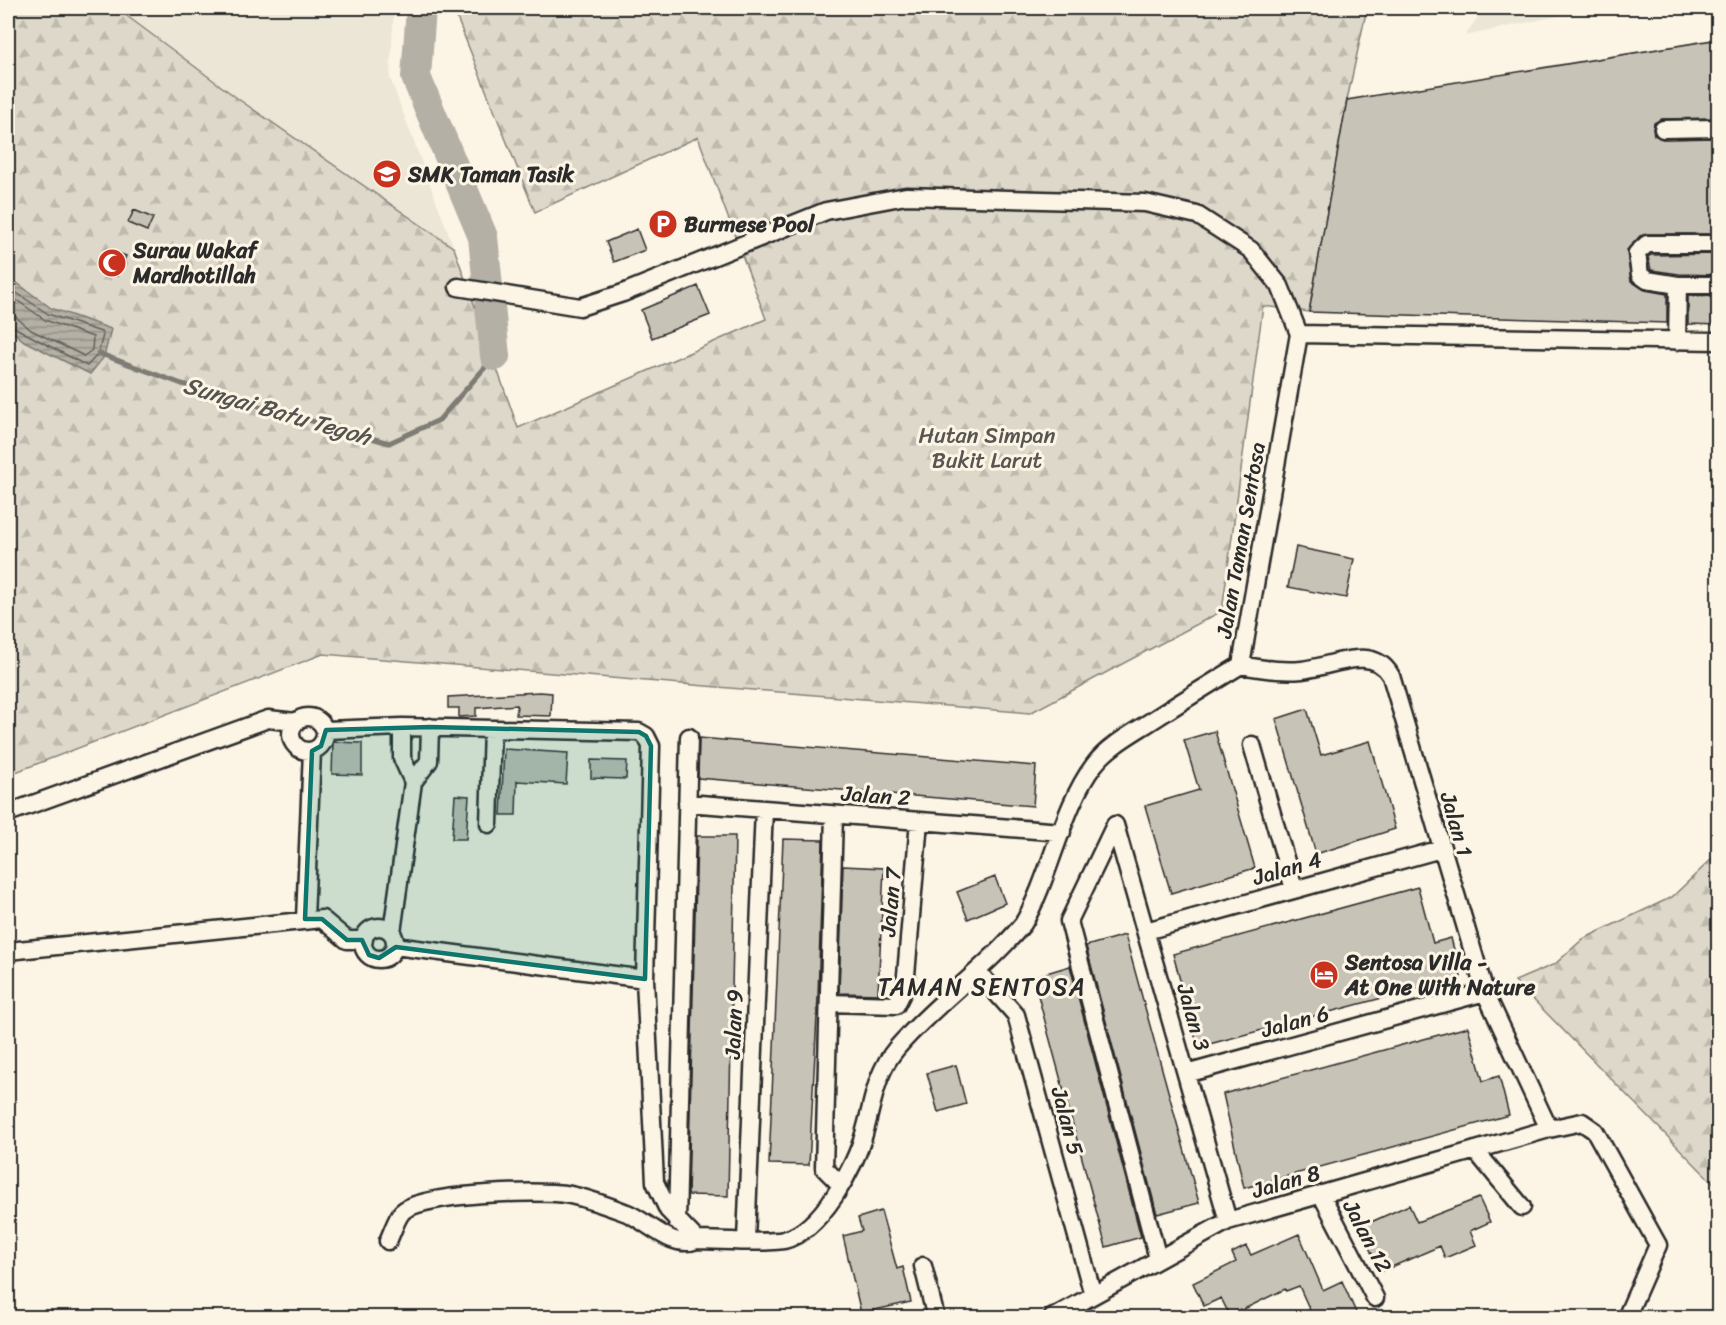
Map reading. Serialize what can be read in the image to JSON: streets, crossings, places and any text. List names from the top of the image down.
{
  "streets": {
    "street": [
      "Jalan Taman Sentosa",
      "Jalan 2",
      "Jalan 1",
      "Jalan 4",
      "Jalan 7",
      "Jalan 3",
      "Jalan 6",
      "Jalan 9",
      "Jalan 5",
      "Jalan 8",
      "Jalan 12"
    ]
  },
  "crossings": [
    ["Jalan Taman Sentosa", "Jalan 2"],
    ["Jalan Taman Sentosa", "Jalan 1"],
    ["Jalan Taman Sentosa", "Jalan 9"],
    ["Jalan Taman Sentosa", "Jalan 5"],
    ["Jalan 2", "Jalan 7"],
    ["Jalan 2", "Jalan 9"],
    ["Jalan 1", "Jalan 4"],
    ["Jalan 1", "Jalan 6"],
    ["Jalan 1", "Jalan 8"],
    ["Jalan 4", "Jalan 3"],
    ["Jalan 3", "Jalan 6"],
    ["Jalan 3", "Jalan 8"],
    ["Jalan 5", "Jalan 8"],
    ["Jalan 8", "Jalan 12"]
  ],
  "districts": ["TAMAN SENTOSA"],
  "water": ["Sungai Batu Tegoh"],
  "parks": ["Hutan Simpan Bukit Larut"],
  "places": {
    "school or university": ["SMK Taman Tasik"],
    "parking": ["Burmese Pool"],
    "mosque": ["Surau Wakaf Mardhotillah"],
    "hotel": ["Sentosa Villa - At One With Nature"]
  }
}
